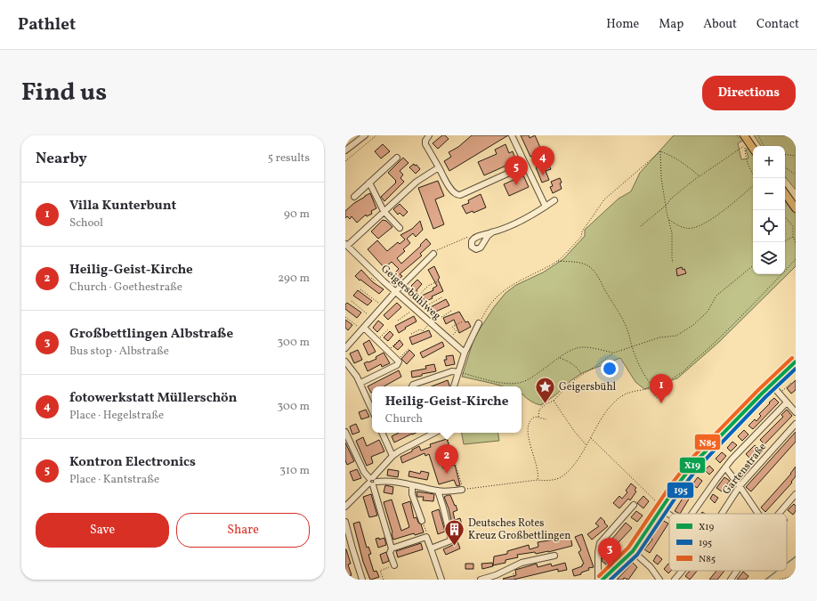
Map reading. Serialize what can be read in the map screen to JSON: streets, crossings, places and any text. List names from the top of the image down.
{
  "streets": {
    "street": ["Geigersbühlweg", "Gartenstraße"]
  },
  "places": {
    "place": ["Geigersbühl"],
    "building": ["Deutsches Rotes Kreuz Großbettlingen"]
  },
  "lines": ["transit line N85", "transit line X19", "transit line 195"],
  "legend": ["X19", "195", "N85"],
  "page": {
    "header": "Pathlet",
    "nav": [
      "Home",
      "Map",
      "About",
      "Contact"
    ],
    "title": "Find us",
    "buttons": [
      "Directions",
      ["Save", "Share"]
    ],
    "heading": ["Nearby", "5 results"],
    "map_buttons": ["+", "−"],
    "pins": [
      "4",
      "5",
      "1",
      "2",
      "3"
    ],
    "list": [
      {
        "mark": "1",
        "name": "Villa Kunterbunt",
        "note": "School",
        "value": "90 m"
      },
      {
        "mark": "2",
        "name": "Heilig-Geist-Kirche",
        "note": "Church · Goethestraße",
        "value": "290 m"
      },
      {
        "mark": "3",
        "name": "Großbettlingen Albstraße",
        "note": "Bus stop · Albstraße",
        "value": "300 m"
      },
      {
        "mark": "4",
        "name": "fotowerkstatt Müllerschön",
        "note": "Place · Hegelstraße",
        "value": "300 m"
      },
      {
        "mark": "5",
        "name": "Kontron Electronics",
        "note": "Place · Kantstraße",
        "value": "310 m"
      }
    ],
    "popup": ["Heilig-Geist-Kirche", "Church"]
  }
}
